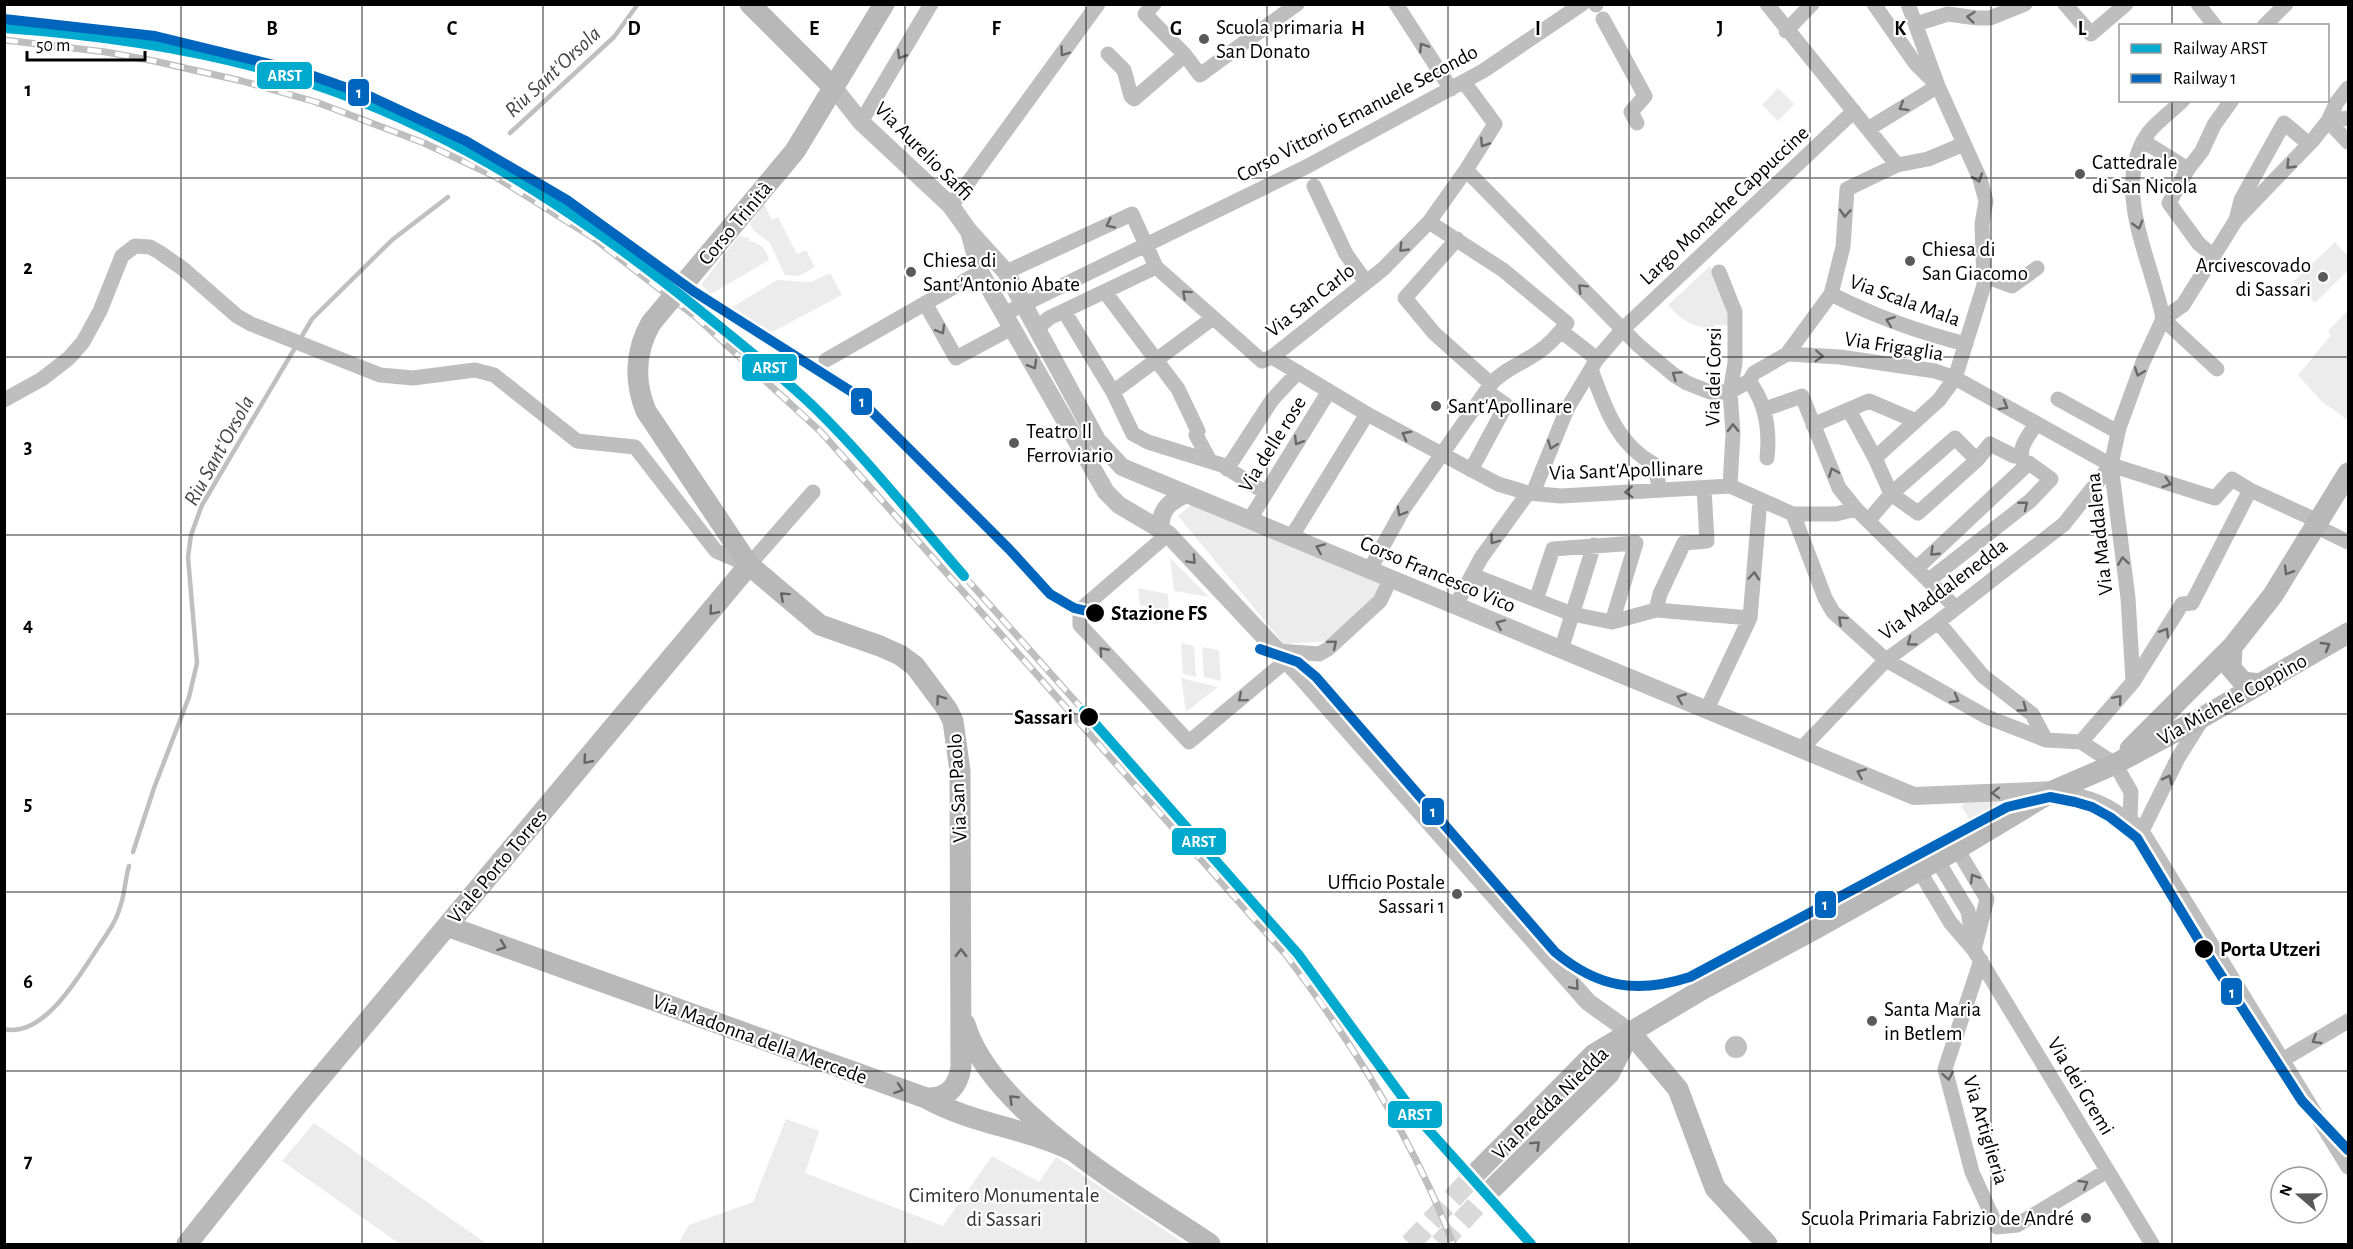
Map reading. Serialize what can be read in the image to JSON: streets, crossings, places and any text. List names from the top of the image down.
{
  "streets": {
    "main road": [
      "Corso Trinità",
      "Via Michele Coppino",
      "Via San Paolo",
      "Viale Porto Torres",
      "Via Madonna della Mercede",
      "Via Predda Niedda"
    ],
    "street": [
      "Corso Vittorio Emanuele Secondo",
      "Via Aurelio Saffi",
      "Largo Monache Cappuccine",
      "Via San Carlo",
      "Via Scala Mala",
      "Via Frigaglia",
      "Via dei Corsi",
      "Via delle rose",
      "Via Sant'Apollinare",
      "Via Maddalena",
      "Corso Francesco Vico",
      "Via Maddalenedda",
      "Via dei Gremi",
      "Via Artiglieria"
    ]
  },
  "crossings": [
    ["Corso Vittorio Emanuele Secondo", "Via Aurelio Saffi"],
    ["Corso Vittorio Emanuele Secondo", "Via San Carlo"],
    ["Corso Vittorio Emanuele Secondo", "Corso Francesco Vico"],
    ["Via Aurelio Saffi", "Corso Trinità"],
    ["Via Aurelio Saffi", "Via San Carlo"],
    ["Via Aurelio Saffi", "Corso Francesco Vico"],
    ["Largo Monache Cappuccine", "Via Sant'Apollinare"],
    ["Largo Monache Cappuccine", "Corso Francesco Vico"],
    ["Corso Trinità", "Via San Paolo"],
    ["Corso Trinità", "Viale Porto Torres"],
    ["Via San Carlo", "Via Sant'Apollinare"],
    ["Via Frigaglia", "Via Maddalena"],
    ["Via Frigaglia", "Via Maddalenedda"],
    ["Via dei Corsi", "Via Sant'Apollinare"],
    ["Via delle rose", "Via Sant'Apollinare"],
    ["Via delle rose", "Corso Francesco Vico"],
    ["Via Maddalena", "Via Maddalenedda"],
    ["Corso Francesco Vico", "Via Maddalenedda"],
    ["Corso Francesco Vico", "Via Michele Coppino"],
    ["Via Michele Coppino", "Via dei Gremi"],
    ["Via Michele Coppino", "Via Predda Niedda"],
    ["Via San Paolo", "Viale Porto Torres"],
    ["Via San Paolo", "Via Madonna della Mercede"],
    ["Viale Porto Torres", "Via Madonna della Mercede"],
    ["Via dei Gremi", "Via Artiglieria"]
  ],
  "one_way": [
    "Via Frigaglia",
    "Via Sant'Apollinare",
    "Via San Paolo",
    "Viale Porto Torres",
    "Via Madonna della Mercede"
  ],
  "water": ["Riu Sant'Orsola"],
  "parks": ["Cimitero Monumentale di Sassari"],
  "places": [
    "Scuola primaria San Donato",
    "Cattedrale di San Nicola",
    "Chiesa di San Giacomo",
    "Chiesa di Sant'Antonio Abate",
    "Arcivescovado di Sassari",
    "Sant'Apollinare",
    "Teatro Il Ferroviario",
    "Stazione FS",
    "Sassari",
    "Ufficio Postale Sassari 1",
    "Porta Utzeri",
    "Santa Maria in Betlem",
    "Scuola Primaria Fabrizio de André"
  ],
  "lines": ["rail line 1", "rail line ARST"],
  "legend": ["Railway ARST", "Railway 1"],
  "scale_bar": "50 m",
  "north": "left",
  "grid": {
    "columns": [
      "B",
      "C",
      "D",
      "E",
      "F",
      "G",
      "H",
      "I",
      "J",
      "K",
      "L"
    ],
    "rows": [
      "1",
      "2",
      "3",
      "4",
      "5",
      "6",
      "7"
    ]
  }
}
